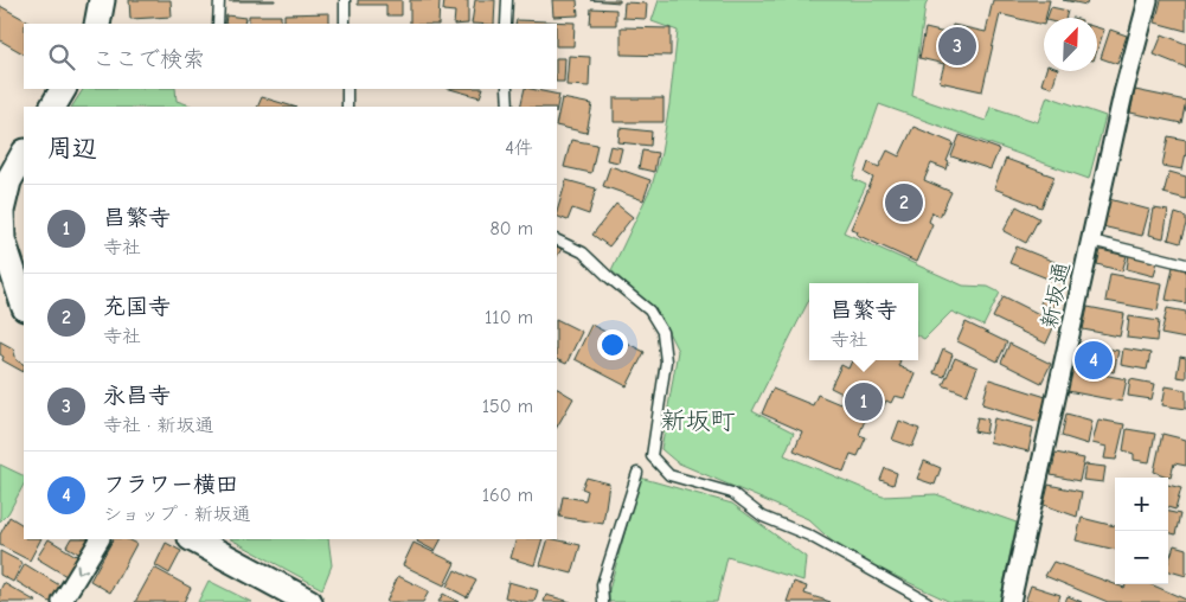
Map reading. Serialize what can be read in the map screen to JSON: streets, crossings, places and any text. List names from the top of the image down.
{
  "streets": {
    "street": ["新坂通"]
  },
  "districts": ["新坂町"],
  "north": "top right",
  "page": {
    "search": "ここで検索",
    "pins": [
      "3",
      "2",
      "4",
      "1"
    ],
    "heading": ["周辺", "4件"],
    "list": [
      {
        "mark": "1",
        "name": "昌繁寺",
        "note": "寺社",
        "value": "80 m"
      },
      {
        "mark": "2",
        "name": "充国寺",
        "note": "寺社",
        "value": "110 m"
      },
      {
        "mark": "3",
        "name": "永昌寺",
        "note": "寺社 · 新坂通",
        "value": "150 m"
      },
      {
        "mark": "4",
        "name": "フラワー横田",
        "note": "ショップ · 新坂通",
        "value": "160 m"
      }
    ],
    "popup": ["昌繁寺", "寺社"],
    "map_buttons": ["+", "−"]
  }
}
